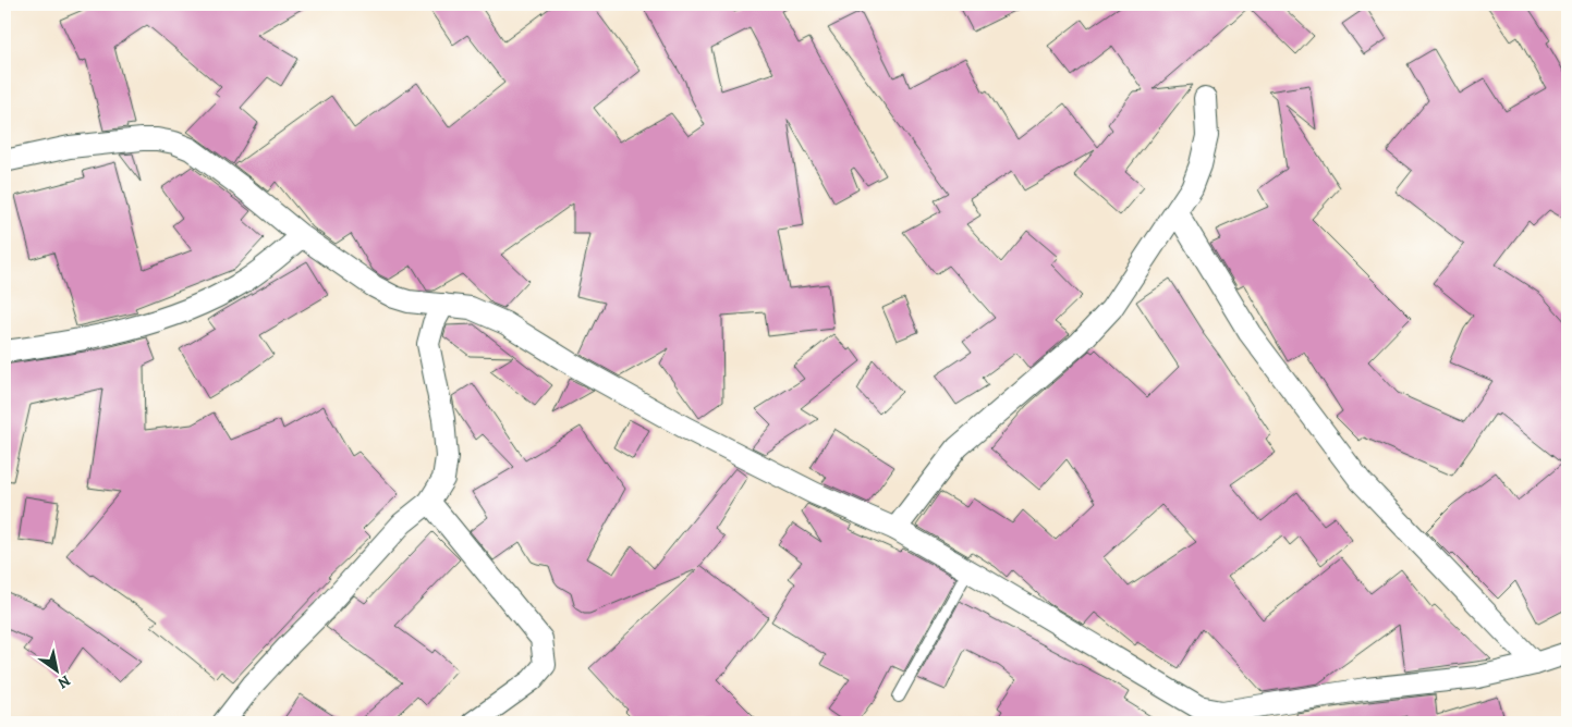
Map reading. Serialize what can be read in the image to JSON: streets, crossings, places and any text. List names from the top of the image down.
{
  "north": "bottom right"
}
